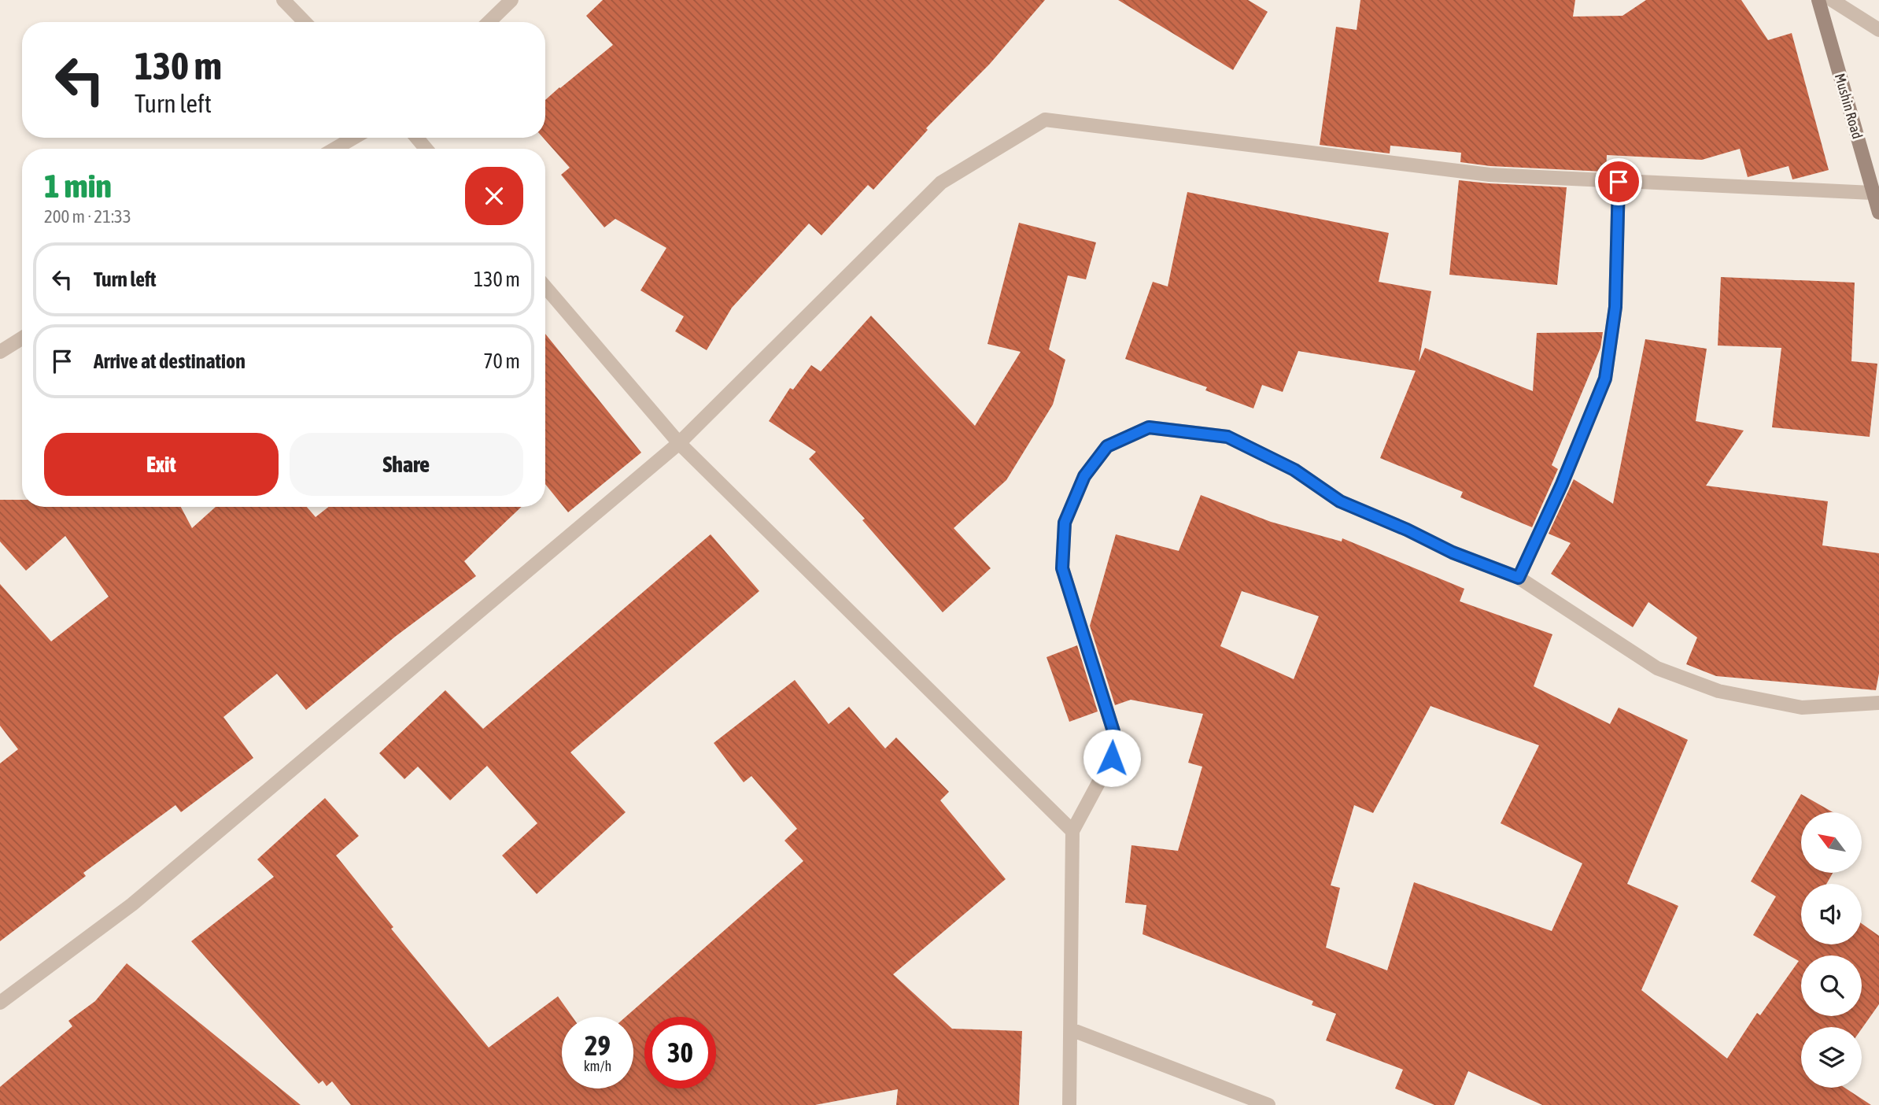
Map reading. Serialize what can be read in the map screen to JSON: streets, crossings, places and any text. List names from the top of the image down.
{
  "streets": {
    "main road": ["Mushin Road"]
  },
  "north": "top left",
  "page": {
    "turn": ["130 m", "Turn left"],
    "heading": ["1 min", "200 m · 21:33"],
    "list": [
      {
        "name": "Turn left",
        "value": "130 m"
      },
      {
        "name": "Arrive at destination",
        "value": "70 m"
      }
    ],
    "buttons": ["Exit", "Share"],
    "speed": "29 km/h",
    "limit": "30"
  }
}
